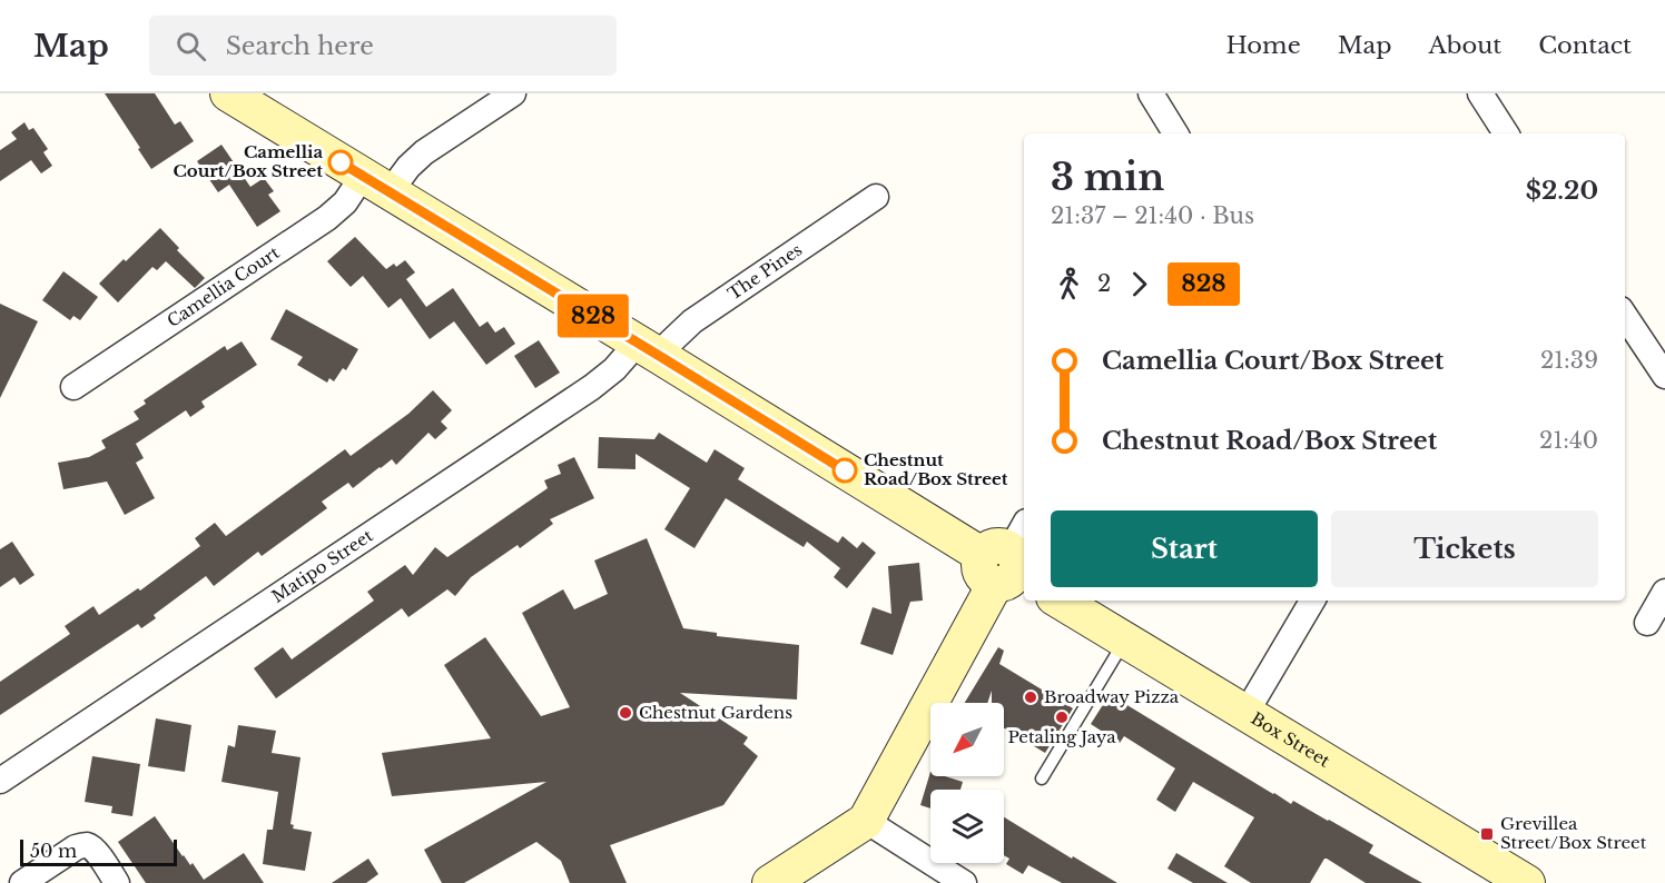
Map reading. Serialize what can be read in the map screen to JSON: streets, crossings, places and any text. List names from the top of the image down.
{
  "streets": {
    "main road": ["Box Street"],
    "street": ["The Pines", "Camellia Court", "Matipo Street"]
  },
  "crossings": [
    ["The Pines", "Matipo Street"]
  ],
  "places": {
    "other": [
      "Camellia Court/Box Street",
      "Chestnut Road/Box Street",
      "Broadway Pizza",
      "Chestnut Gardens",
      "Petaling Jaya"
    ],
    "transit": ["Grevillea Street/Box Street"]
  },
  "lines": ["bus line 828"],
  "scale_bar": "50 m",
  "north": "bottom left",
  "page": {
    "header": "Map",
    "search": "Search here",
    "nav": [
      "Home",
      "Map",
      "About",
      "Contact"
    ],
    "on_map": "828",
    "heading": ["3 min", "21:37 – 21:40 · Bus", "$2.20"],
    "legs": ["2", "828"],
    "list": [
      {
        "name": "Camellia Court/Box Street",
        "value": "21:39"
      },
      {
        "name": "Chestnut Road/Box Street",
        "value": "21:40"
      }
    ],
    "buttons": ["Start", "Tickets"],
    "scale": "50 m"
  }
}
